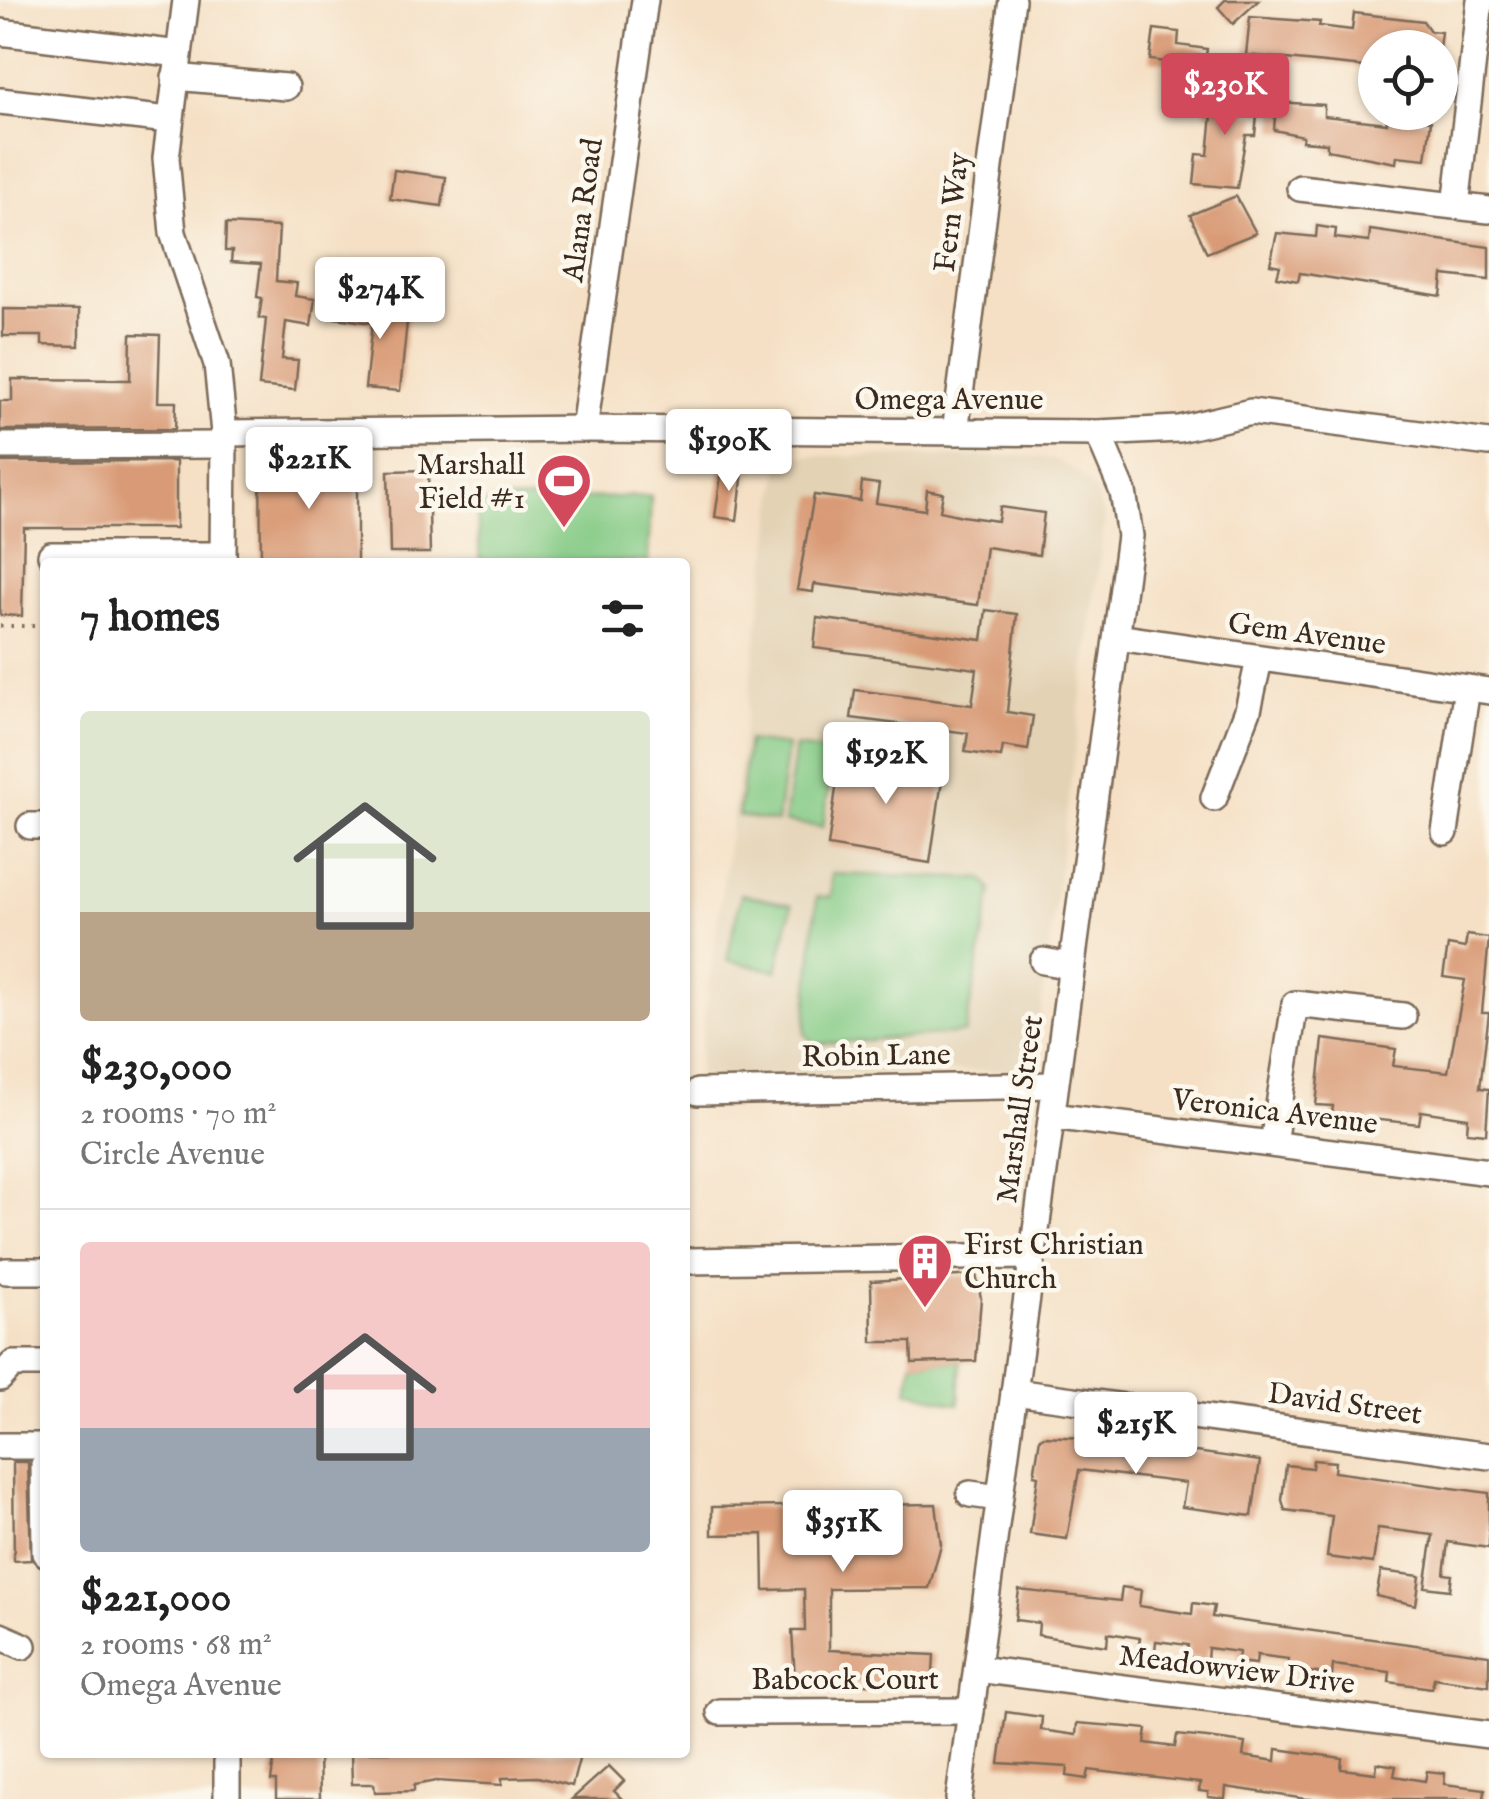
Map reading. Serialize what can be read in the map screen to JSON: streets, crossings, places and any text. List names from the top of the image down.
{
  "streets": {
    "street": [
      "Alana Road",
      "Fern Way",
      "Omega Avenue",
      "Gem Avenue",
      "Robin Lane",
      "Marshall Street",
      "Veronica Avenue",
      "David Street",
      "Meadowview Drive",
      "Babcock Court"
    ]
  },
  "crossings": [
    ["Alana Road", "Omega Avenue"],
    ["Fern Way", "Omega Avenue"],
    ["Omega Avenue", "Marshall Street"],
    ["Gem Avenue", "Marshall Street"],
    ["Robin Lane", "Marshall Street"],
    ["Marshall Street", "Veronica Avenue"],
    ["Marshall Street", "David Street"],
    ["Marshall Street", "Meadowview Drive"],
    ["Marshall Street", "Babcock Court"]
  ],
  "places": {
    "sports": ["Marshall Field #1"],
    "building": ["First Christian Church"]
  },
  "page": {
    "price": [
      "$230K",
      "$274K",
      "$190K",
      "$221K",
      "$192K",
      "$215K",
      "$351K"
    ],
    "heading": "7 homes",
    "list": [
      {
        "name": "$230,000",
        "note": "2 rooms · 70 m² · Circle Avenue"
      },
      {
        "name": "$221,000",
        "note": "2 rooms · 68 m² · Omega Avenue"
      }
    ]
  }
}
